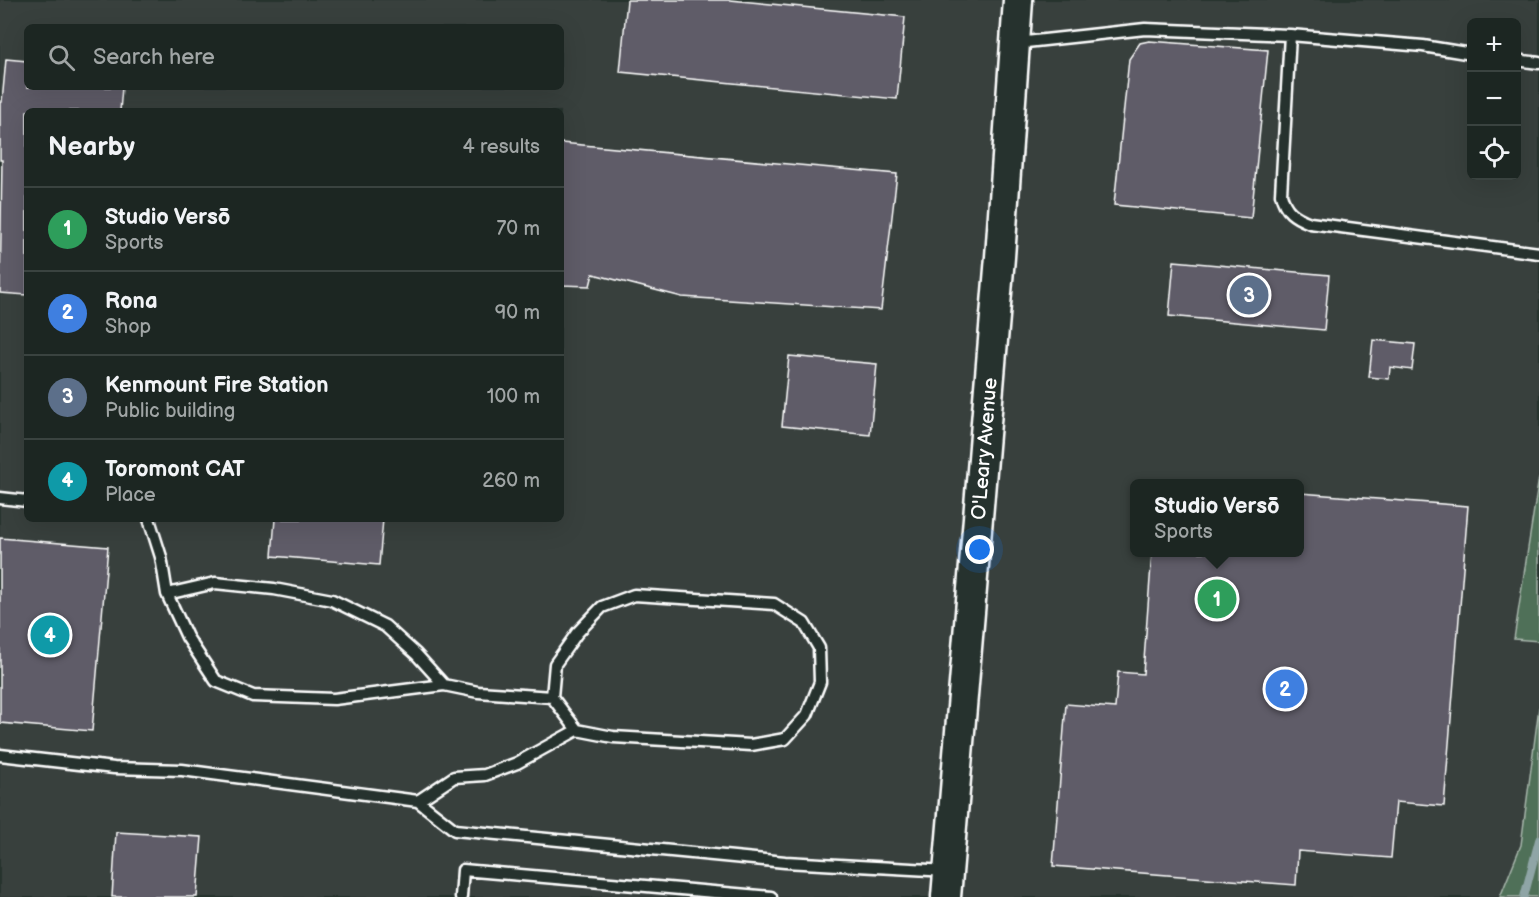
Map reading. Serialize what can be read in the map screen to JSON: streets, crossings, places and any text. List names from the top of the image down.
{
  "streets": {
    "street": ["O'Leary Avenue"]
  },
  "page": {
    "map_buttons": ["+", "−"],
    "search": "Search here",
    "heading": ["Nearby", "4 results"],
    "list": [
      {
        "mark": "1",
        "name": "Studio Versō",
        "note": "Sports",
        "value": "70 m"
      },
      {
        "mark": "2",
        "name": "Rona",
        "note": "Shop",
        "value": "90 m"
      },
      {
        "mark": "3",
        "name": "Kenmount Fire Station",
        "note": "Public building",
        "value": "100 m"
      },
      {
        "mark": "4",
        "name": "Toromont CAT",
        "note": "Place",
        "value": "260 m"
      }
    ],
    "pins": [
      "3",
      "1",
      "4",
      "2"
    ],
    "popup": ["Studio Versō", "Sports"]
  }
}
